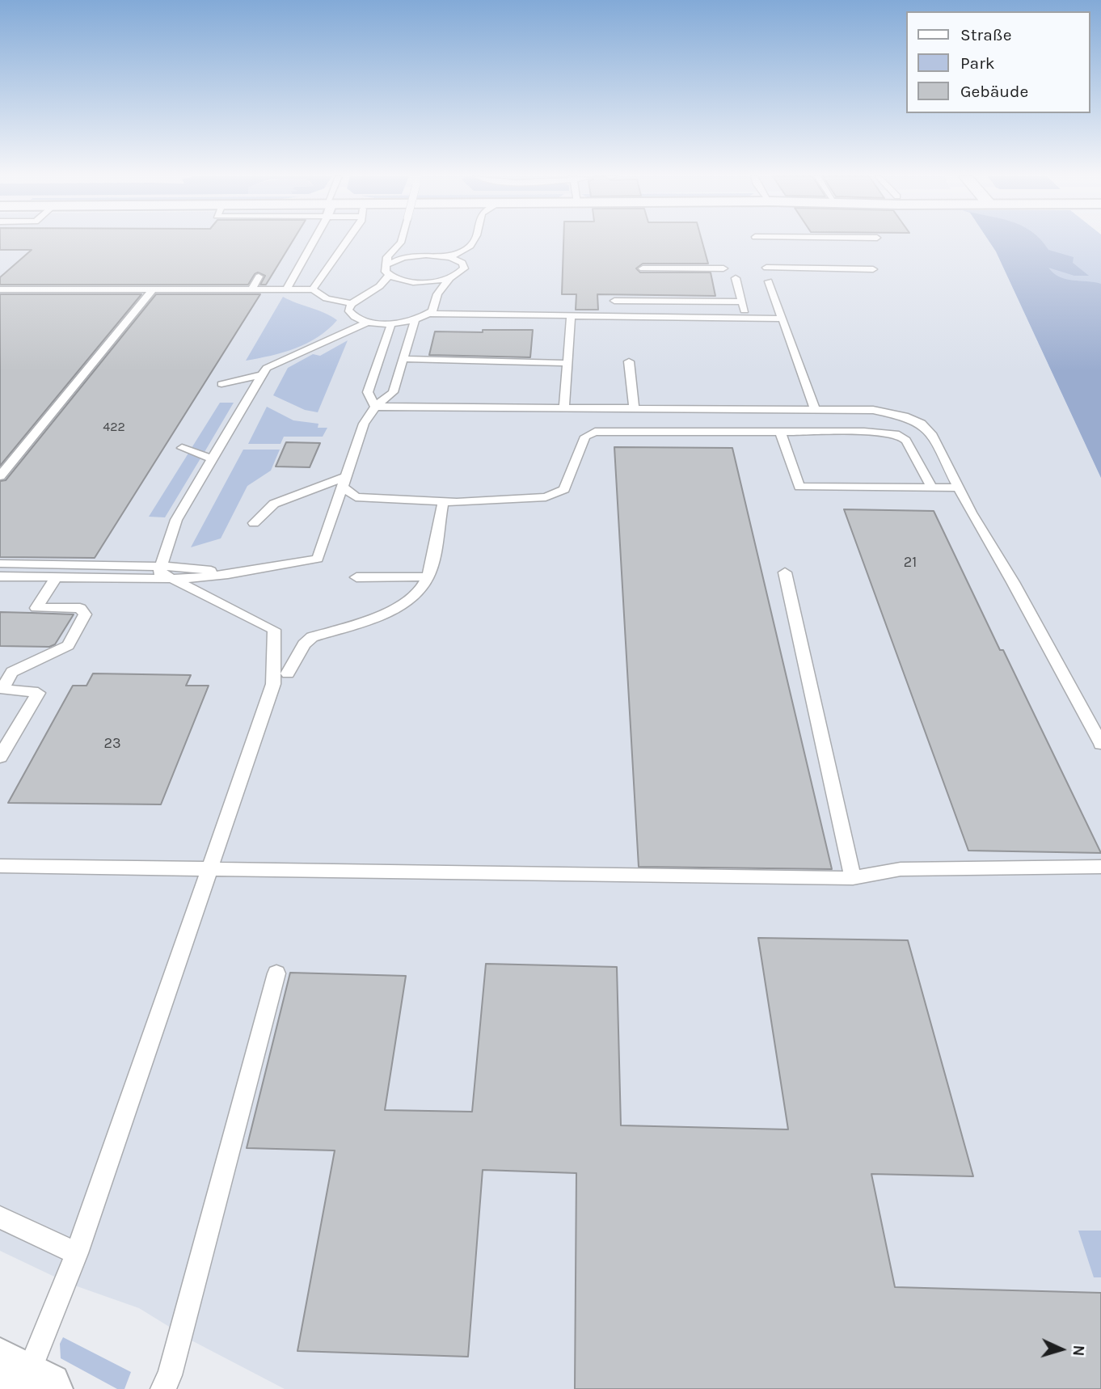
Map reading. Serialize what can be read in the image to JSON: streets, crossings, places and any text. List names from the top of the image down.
{
  "house_numbers": ["422", "21", "23"],
  "legend": ["Straße", "Park", "Gebäude"],
  "north": "right"
}
